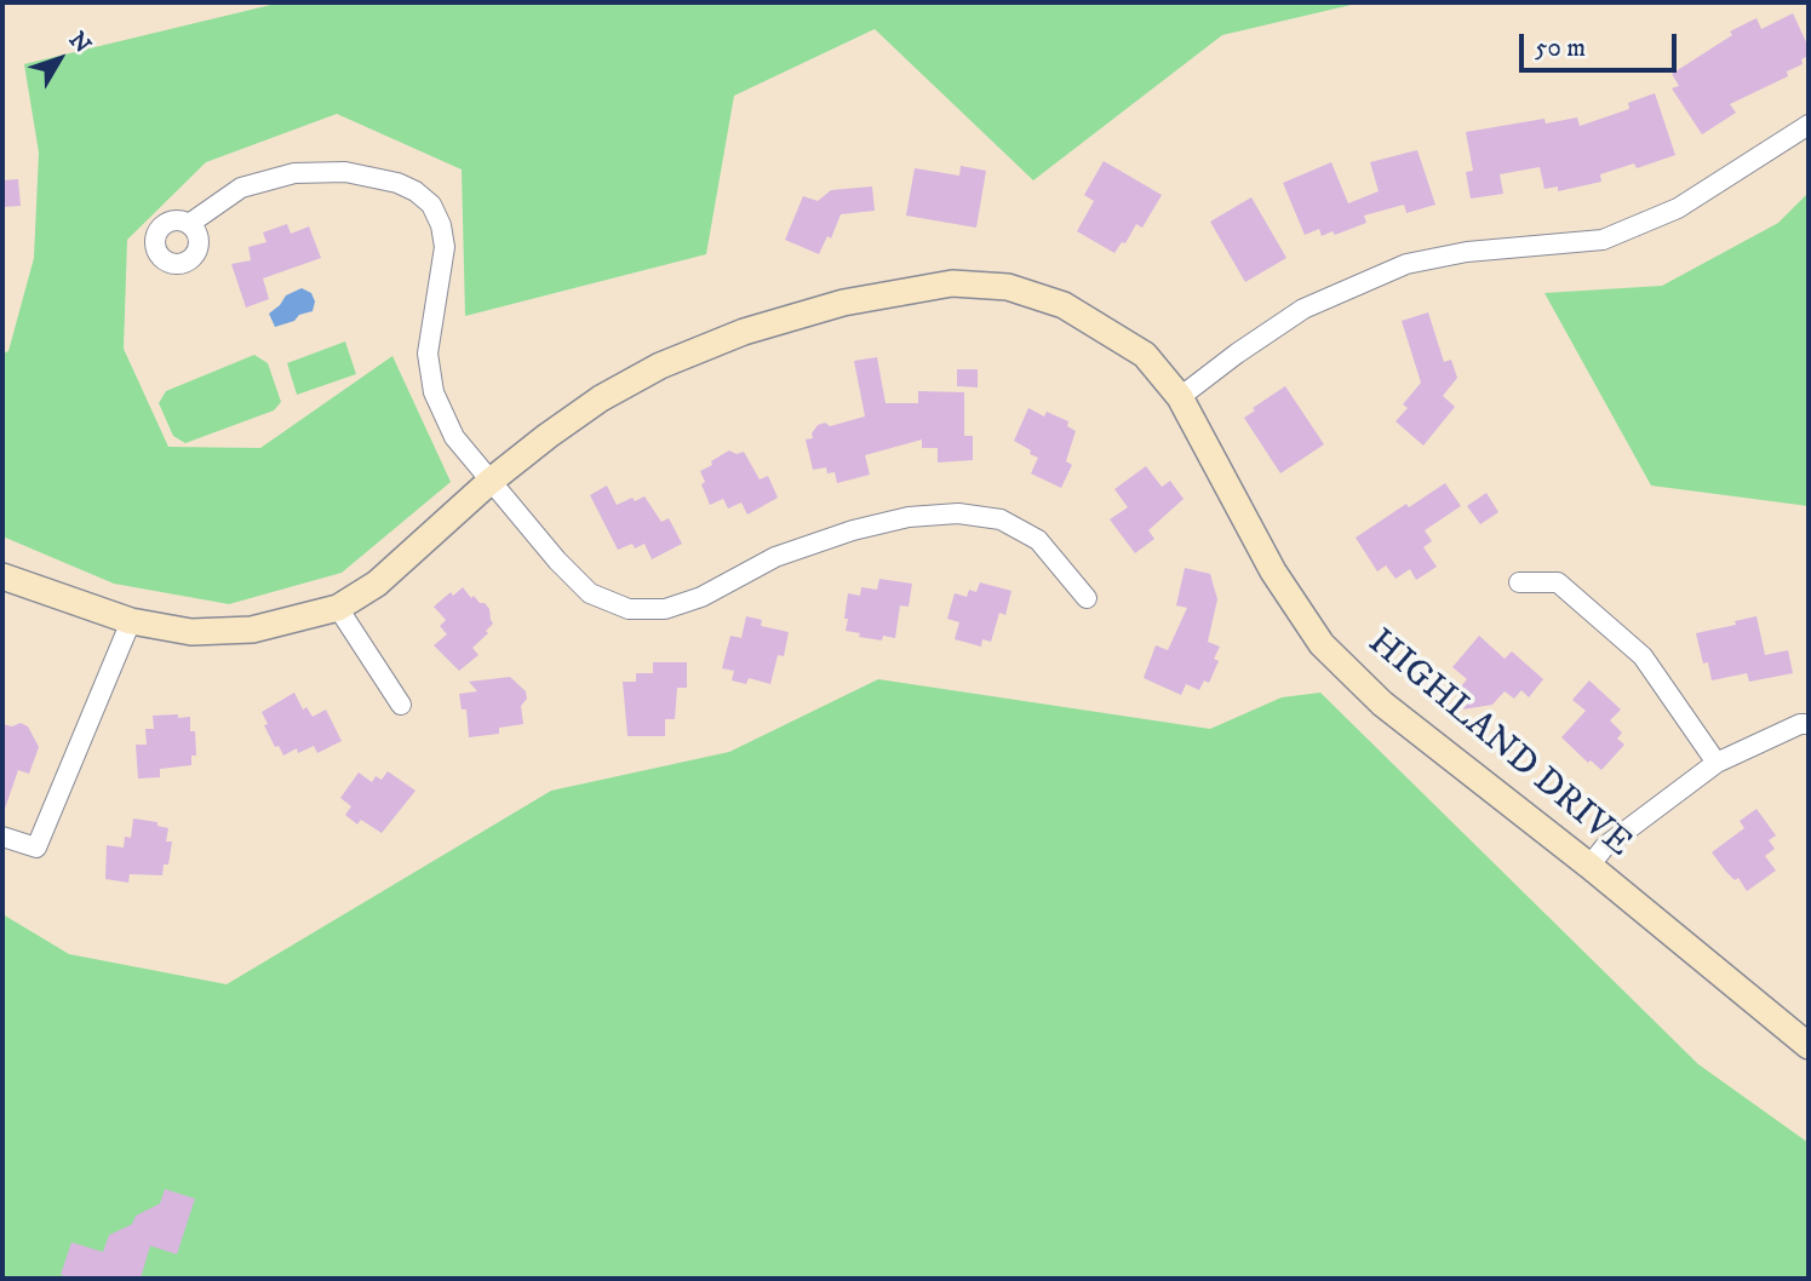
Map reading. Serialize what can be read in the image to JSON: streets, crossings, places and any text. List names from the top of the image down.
{
  "streets": {
    "street": ["HIGHLAND DRIVE"]
  },
  "scale_bar": "50 m",
  "north": "top right"
}
